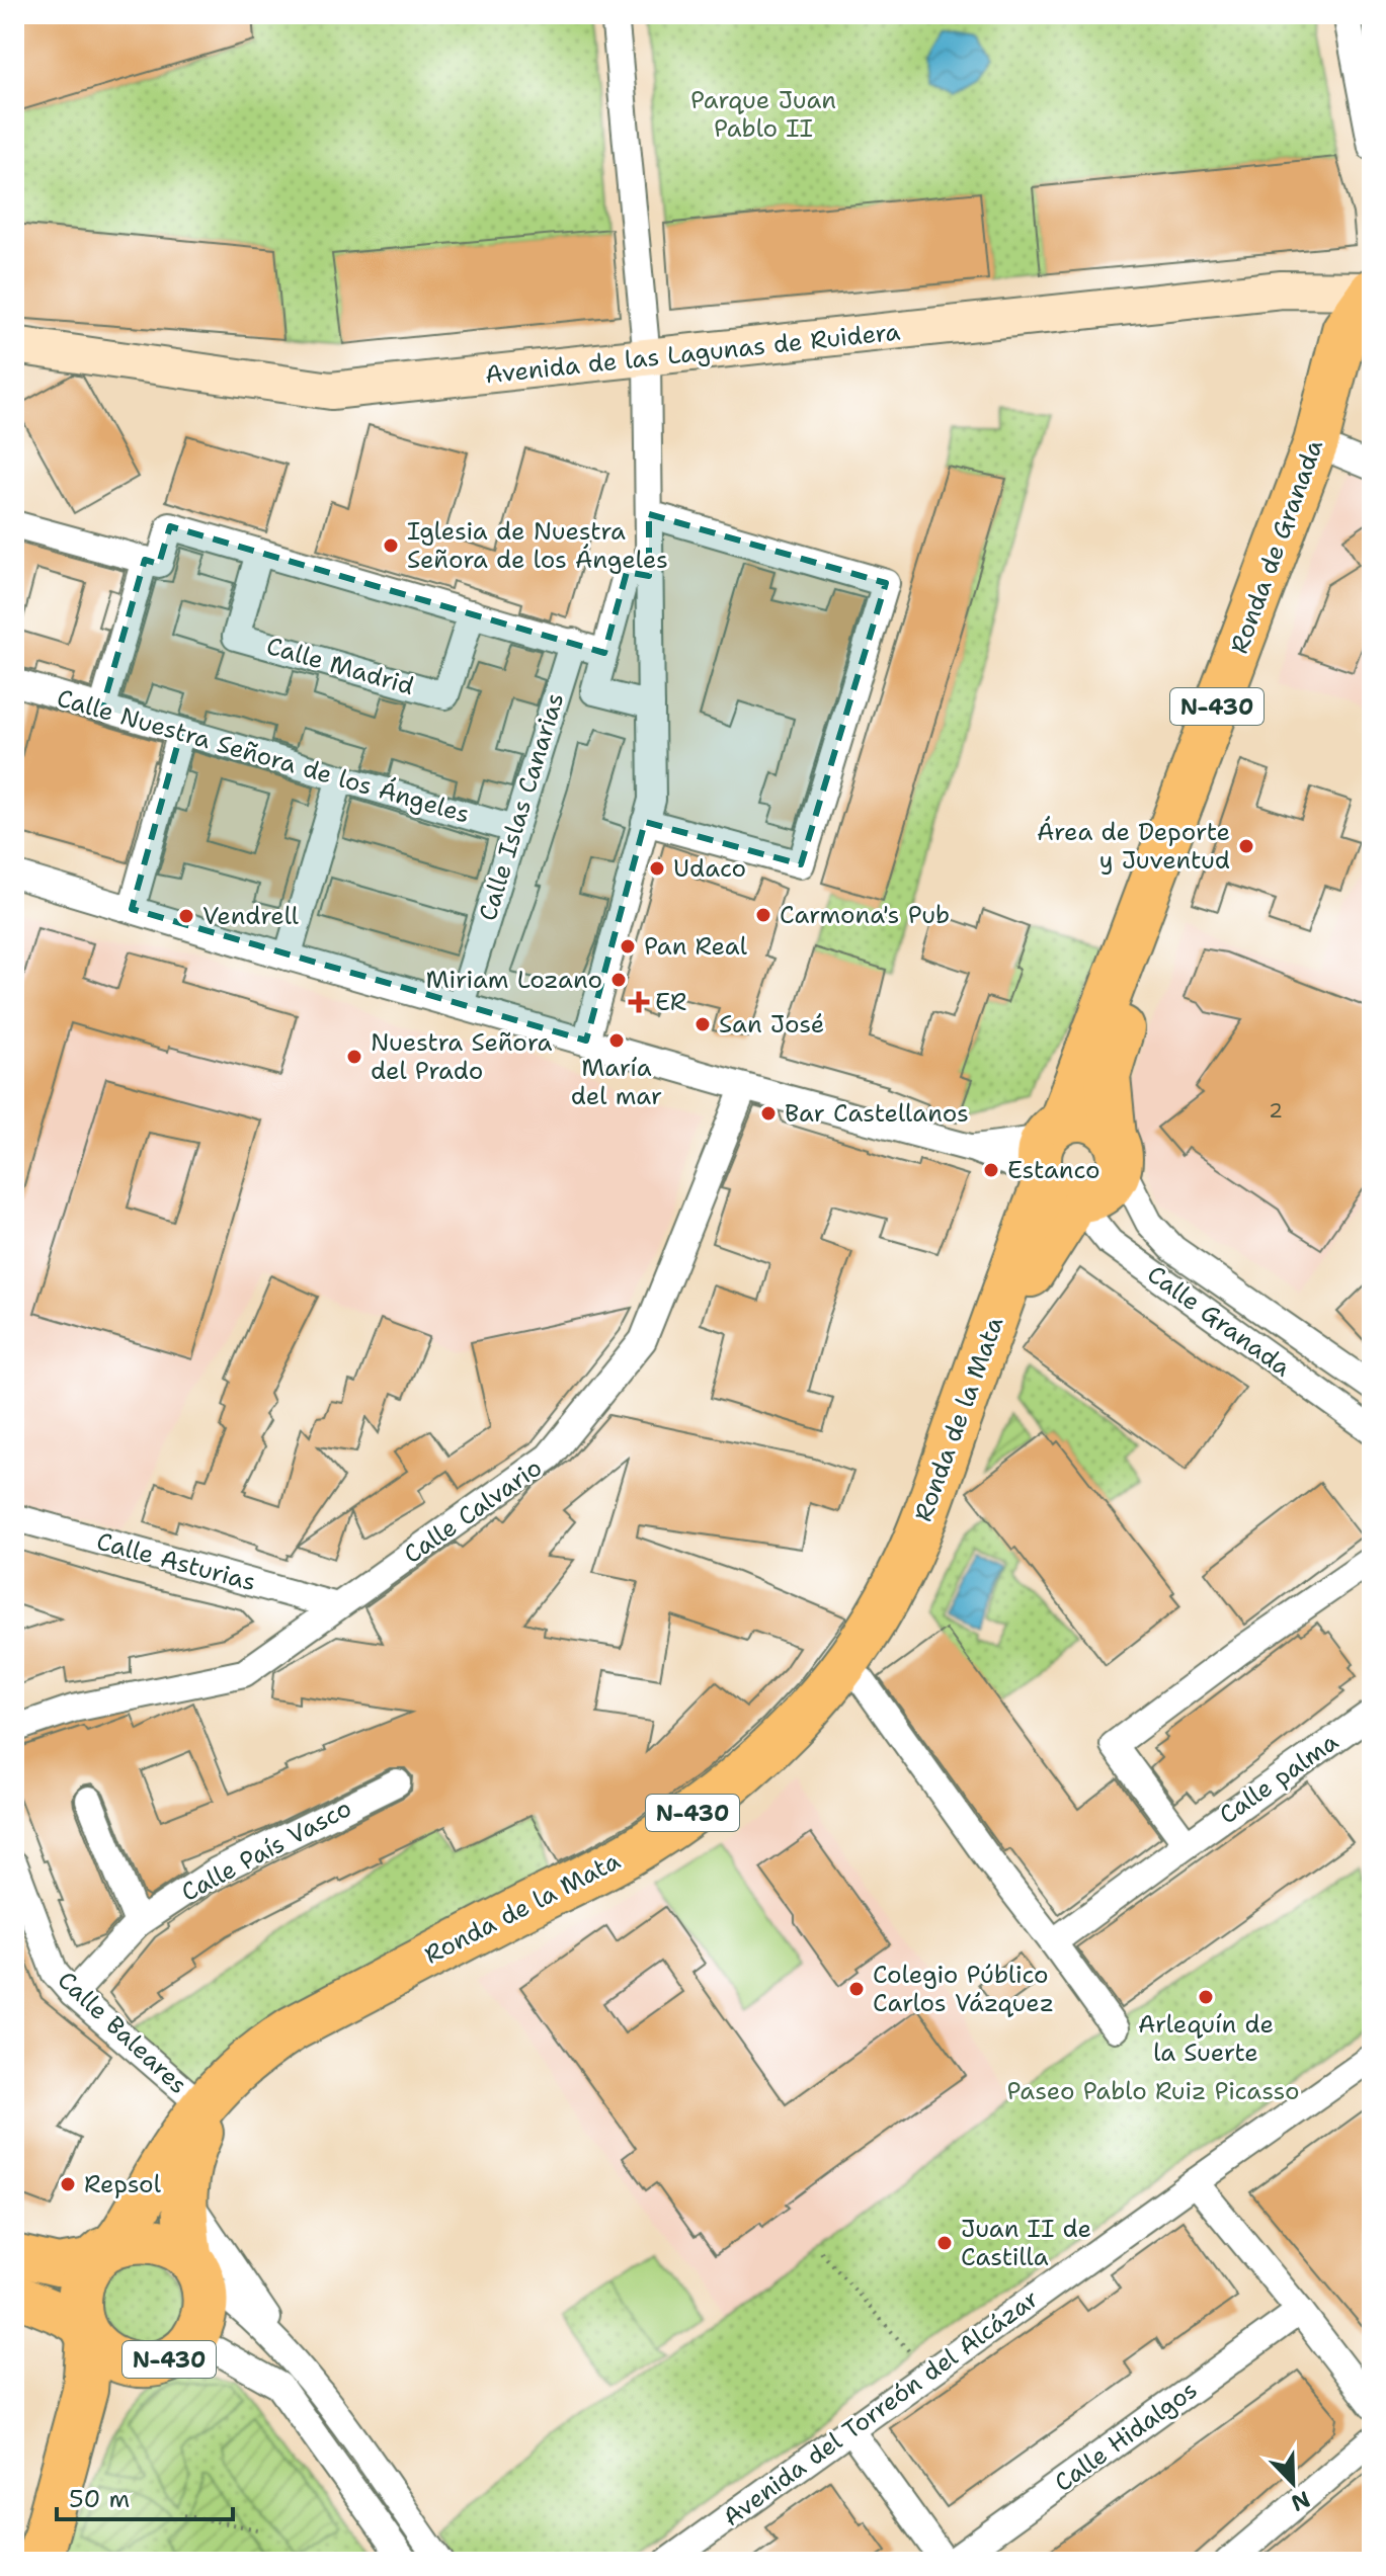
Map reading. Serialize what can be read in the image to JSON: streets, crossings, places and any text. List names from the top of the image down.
{
  "streets": {
    "highway": ["Ronda de Granada", "N-430", "Ronda de la Mata"],
    "main road": ["Avenida de las Lagunas de Ruidera"],
    "street": [
      "Calle Madrid",
      "Calle Nuestra Señora de los Ángeles",
      "Calle Islas Canarias",
      "Calle Granada",
      "Calle Calvario",
      "Calle Asturias",
      "Calle palma",
      "Calle País Vasco",
      "Calle Baleares",
      "Avenida del Torreón del Alcázar",
      "Calle Hidalgos"
    ]
  },
  "crossings": [
    ["Avenida de las Lagunas de Ruidera", "Ronda de Granada"],
    ["Ronda de Granada", "Calle Granada"],
    ["Ronda de Granada", "Ronda de la Mata"],
    ["N-430", "Ronda de la Mata"],
    ["Calle Nuestra Señora de los Ángeles", "Calle Islas Canarias"],
    ["Calle Granada", "Ronda de la Mata"],
    ["Ronda de la Mata", "Calle Baleares"],
    ["Calle Calvario", "Calle Asturias"],
    ["Calle País Vasco", "Calle Baleares"]
  ],
  "parks": ["Parque Juan Pablo II", "Paseo Pablo Ruiz Picasso"],
  "places": {
    "other": [
      "Iglesia de Nuestra Señora de los Ángeles",
      "Área de Deporte y Juventud",
      "Udaco",
      "Carmona's Pub",
      "Vendrell",
      "Pan Real",
      "Miriam Lozano",
      "San José",
      "María del mar",
      "Nuestra Señora del Prado",
      "Bar Castellanos",
      "Estanco",
      "Colegio Público Carlos Vázquez",
      "Arlequín de la Suerte",
      "Repsol",
      "Juan II de Castilla"
    ],
    "health": ["ER"]
  },
  "house_numbers": ["2"],
  "scale_bar": "50 m",
  "north": "bottom right"
}
